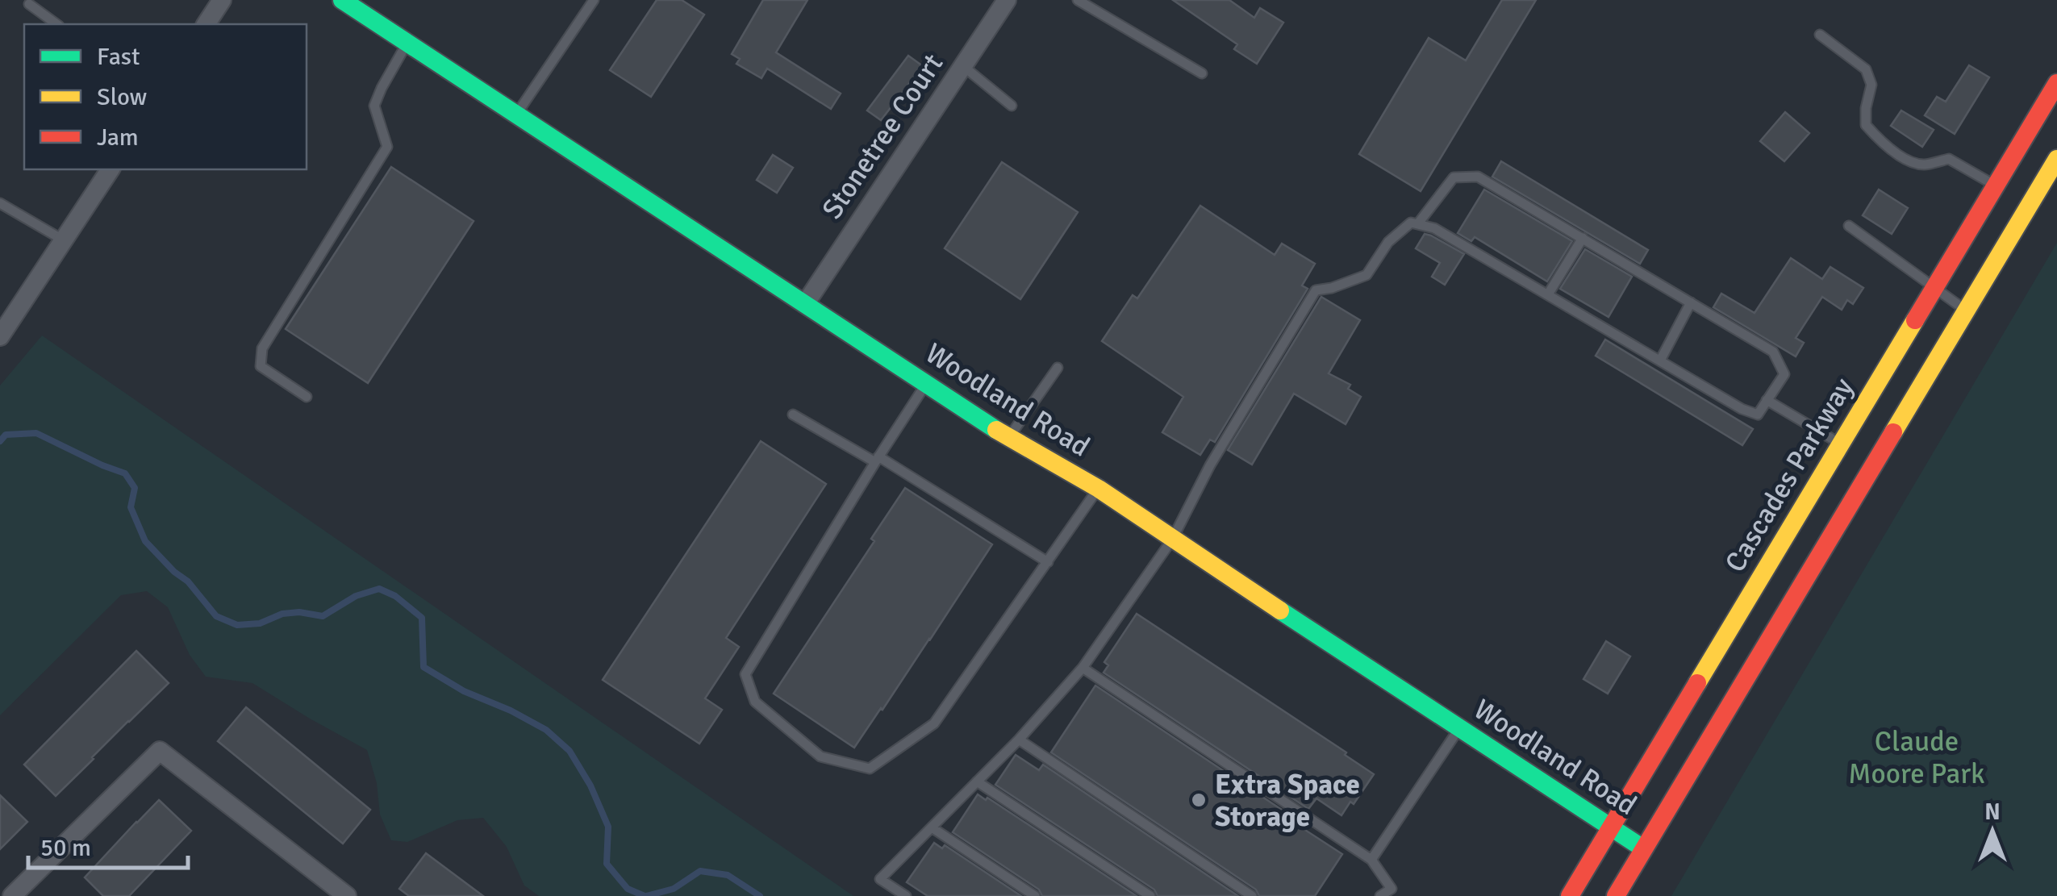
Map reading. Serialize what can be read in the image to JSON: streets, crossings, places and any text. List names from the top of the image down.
{
  "streets": {
    "main road": ["Woodland Road", "Cascades Parkway"],
    "street": ["Stonetree Court"]
  },
  "crossings": [
    ["Stonetree Court", "Woodland Road"],
    ["Woodland Road", "Cascades Parkway"]
  ],
  "parks": ["Claude Moore Park"],
  "places": ["Extra Space Storage"],
  "legend": ["Fast", "Slow", "Jam"],
  "scale_bar": "50 m",
  "north": "top"
}
